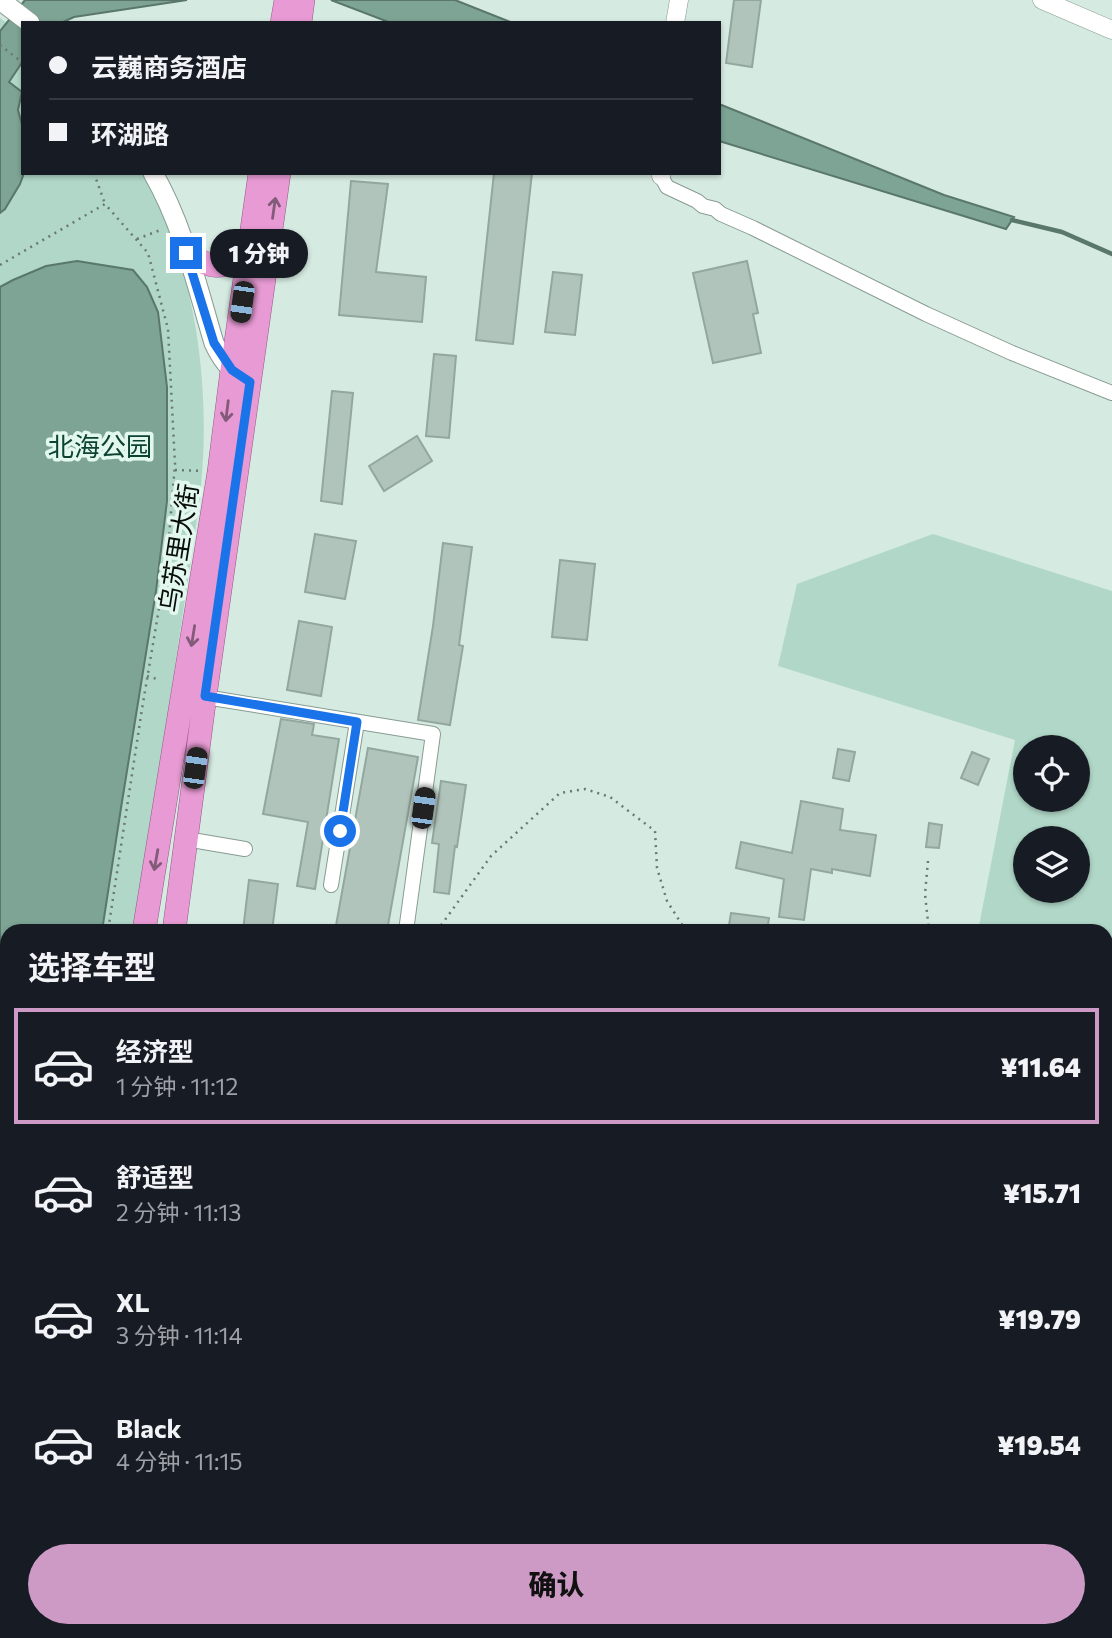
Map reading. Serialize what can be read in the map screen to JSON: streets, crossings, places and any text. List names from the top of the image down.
{
  "streets": {
    "highway": ["乌苏里大街"]
  },
  "parks": ["北海公园"],
  "page": {
    "banner": ["云巍商务酒店", "环湖路"],
    "bubble": "1 分钟",
    "heading": "选择车型",
    "list": [
      {
        "name": "经济型",
        "note": "1 分钟 · 11:12",
        "value": "¥11.64"
      },
      {
        "name": "舒适型",
        "note": "2 分钟 · 11:13",
        "value": "¥15.71"
      },
      {
        "name": "XL",
        "note": "3 分钟 · 11:14",
        "value": "¥19.79"
      },
      {
        "name": "Black",
        "note": "4 分钟 · 11:15",
        "value": "¥19.54"
      }
    ],
    "buttons": "确认"
  }
}
